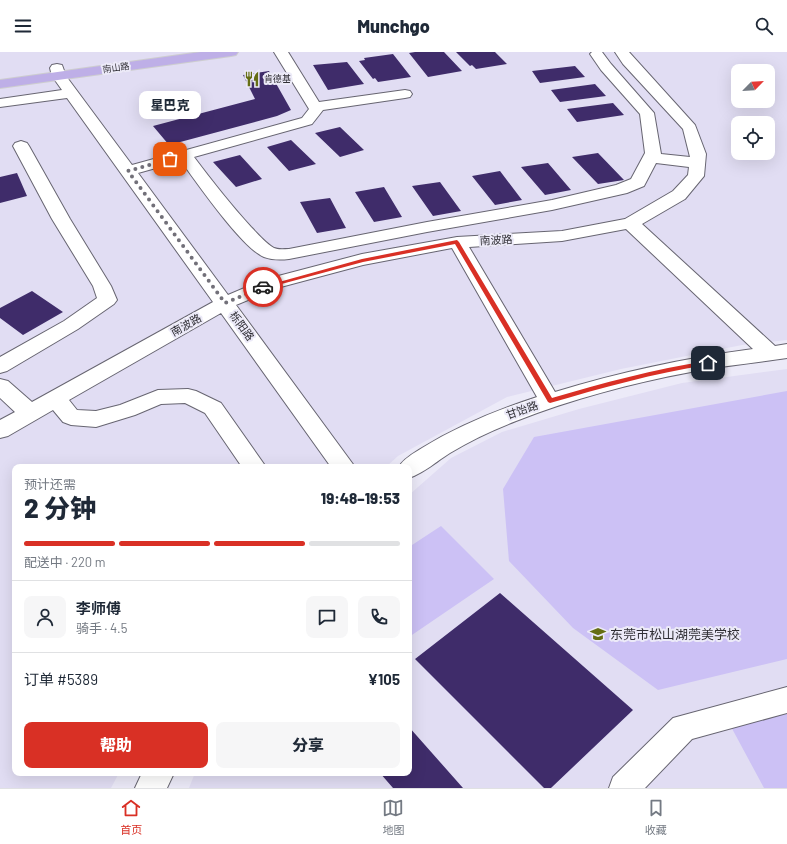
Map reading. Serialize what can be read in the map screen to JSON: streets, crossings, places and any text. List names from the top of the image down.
{
  "streets": {
    "main road": ["南山路"],
    "street": ["南波路", "栎阳路", "甘饴路"]
  },
  "crossings": [
    ["南山路", "栎阳路"],
    ["南波路", "栎阳路"]
  ],
  "places": {
    "restaurant": ["肯德基"],
    "other": ["星巴克"],
    "school or university": ["东莞市松山湖莞美学校"]
  },
  "north": "top right",
  "page": {
    "header": "Munchgo",
    "bubble": "星巴克",
    "heading": ["2 分钟", "预计还需", "19:48–19:53"],
    "panel": [
      "李师傅",
      "骑手 · 4.5",
      "订单 #5389",
      "¥105"
    ],
    "bar": "配送中 · 220 m",
    "buttons": ["帮助", "分享"],
    "tabs": ["首页", "地图", "收藏"]
  }
}
